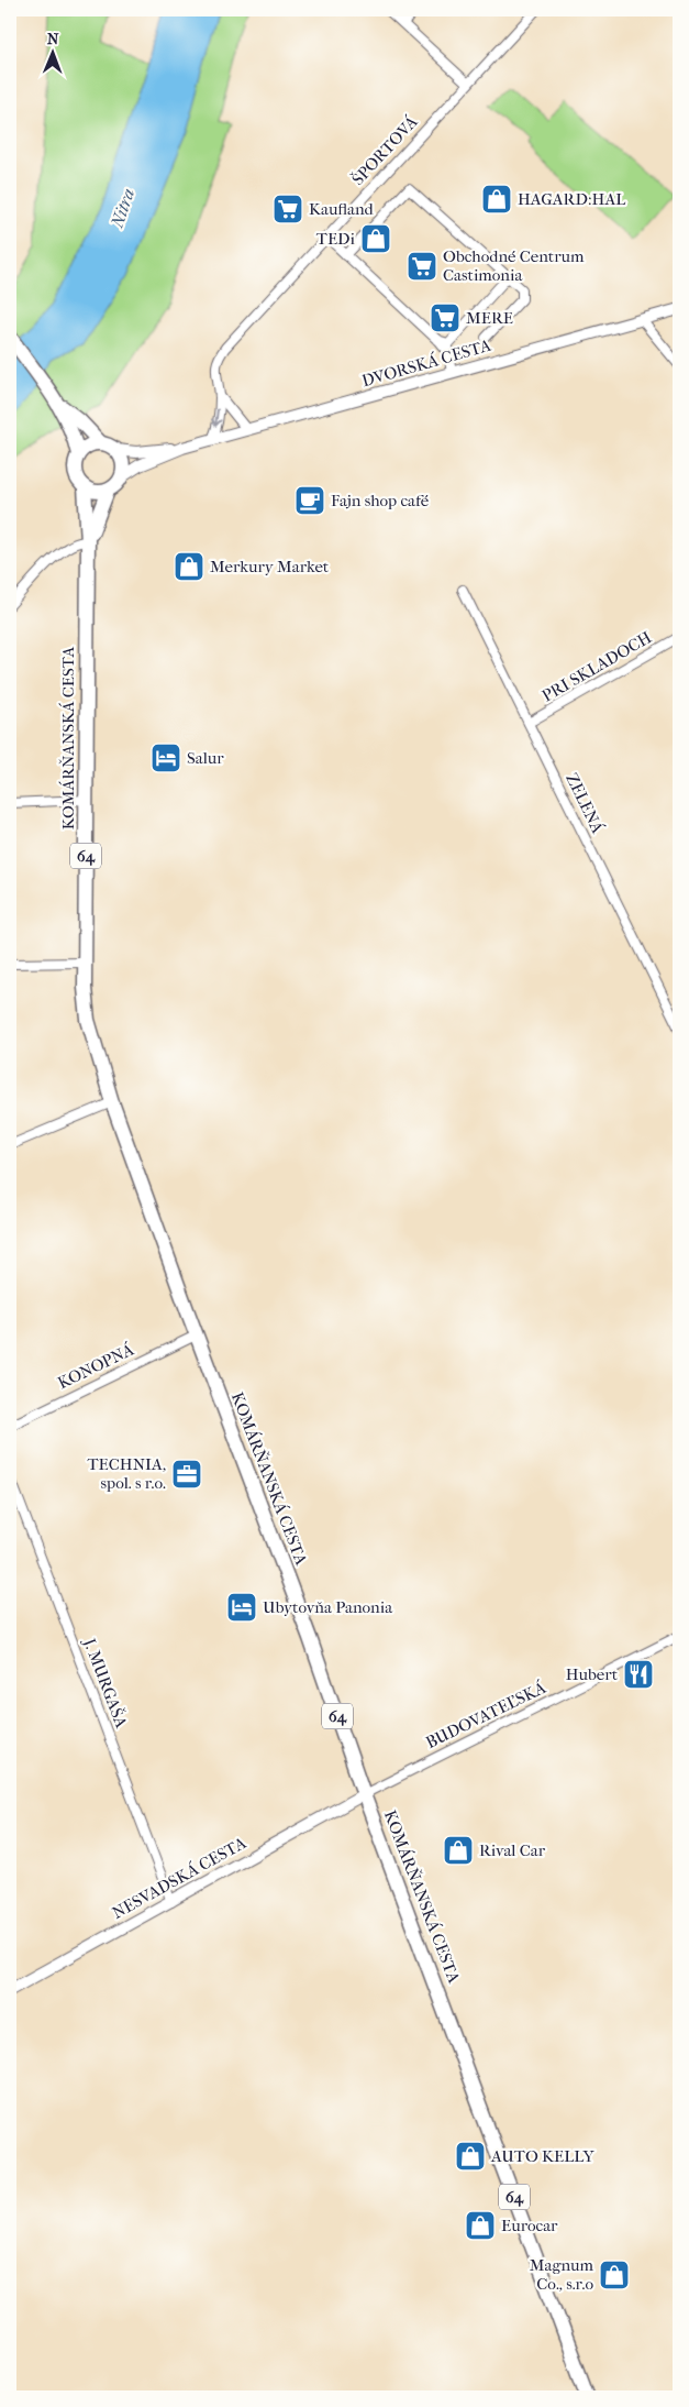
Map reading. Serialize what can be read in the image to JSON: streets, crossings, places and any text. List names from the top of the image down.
{
  "streets": {
    "main road": ["KOMÁRŇANSKÁ CESTA", "64"],
    "street": [
      "ŠPORTOVÁ",
      "DVORSKÁ CESTA",
      "PRI SKLADOCH",
      "ZELENÁ",
      "KONOPNÁ",
      "J. MURGAŠA",
      "BUDOVATEĽSKÁ",
      "NESVADSKÁ CESTA"
    ]
  },
  "crossings": [
    ["ŠPORTOVÁ", "DVORSKÁ CESTA"],
    ["DVORSKÁ CESTA", "KOMÁRŇANSKÁ CESTA"],
    ["DVORSKÁ CESTA", "64"],
    ["PRI SKLADOCH", "ZELENÁ"],
    ["KOMÁRŇANSKÁ CESTA", "64"],
    ["KOMÁRŇANSKÁ CESTA", "KONOPNÁ"],
    ["KOMÁRŇANSKÁ CESTA", "BUDOVATEĽSKÁ"],
    ["KOMÁRŇANSKÁ CESTA", "NESVADSKÁ CESTA"],
    ["J. MURGAŠA", "NESVADSKÁ CESTA"],
    ["BUDOVATEĽSKÁ", "NESVADSKÁ CESTA"]
  ],
  "water": ["Nitra"],
  "places": {
    "shop": [
      "HAGARD:HAL",
      "TEDi",
      "Merkury Market",
      "Rival Car",
      "AUTO KELLY",
      "Eurocar",
      "Magnum Co., s.r.o"
    ],
    "supermarket": ["Kaufland", "Obchodné Centrum Castimonia", "MERE"],
    "cafe": ["Fajn shop café"],
    "hotel": ["Salur", "Ubytovňa Panonia"],
    "office": ["TECHNIA, spol. s r.o."],
    "restaurant": ["Hubert"]
  },
  "north": "top"
}
